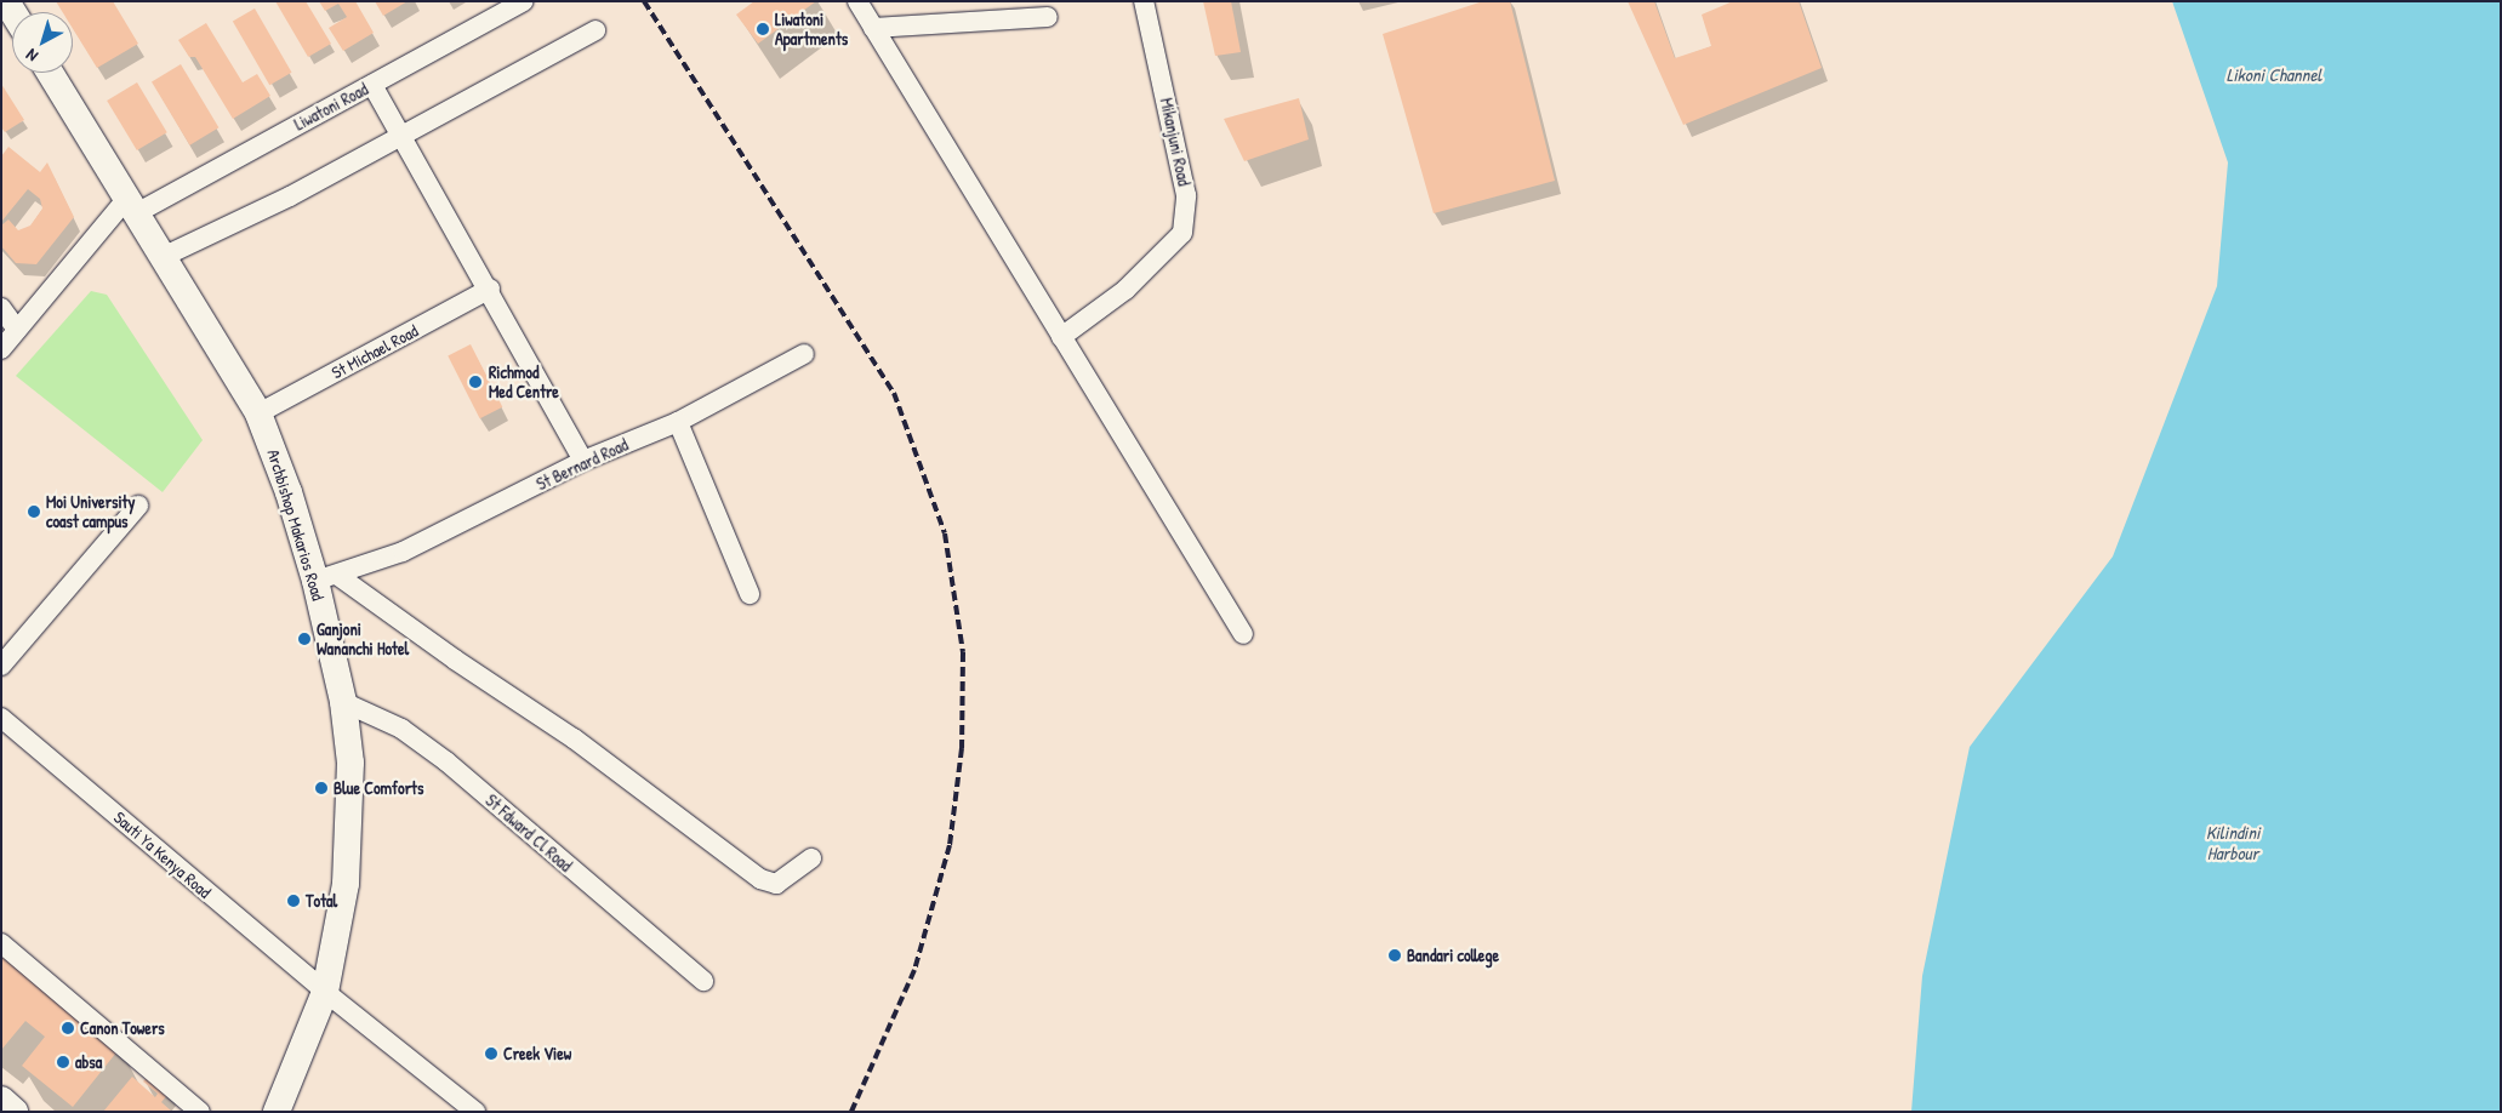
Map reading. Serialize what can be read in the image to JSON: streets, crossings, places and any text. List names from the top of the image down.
{
  "streets": {
    "street": [
      "Liwatoni Road",
      "Mikanjuni Road",
      "St Michael Road",
      "St Bernard Road",
      "Archbishop Makarios Road",
      "St Fdward Cl Road",
      "Sauti Ya Kenya Road"
    ]
  },
  "crossings": [
    ["Liwatoni Road", "Archbishop Makarios Road"],
    ["St Michael Road", "Archbishop Makarios Road"],
    ["St Bernard Road", "Archbishop Makarios Road"],
    ["Archbishop Makarios Road", "St Fdward Cl Road"],
    ["Archbishop Makarios Road", "Sauti Ya Kenya Road"]
  ],
  "water": ["Likoni Channel", "Kilindini Harbour"],
  "places": [
    "Liwatoni Apartments",
    "Richmod Med Centre",
    "Moi University coast campus",
    "Ganjoni Wananchi Hotel",
    "Blue Comforts",
    "Total",
    "Bandari college",
    "Canon Towers",
    "Creek View",
    "absa"
  ],
  "north": "bottom left"
}
